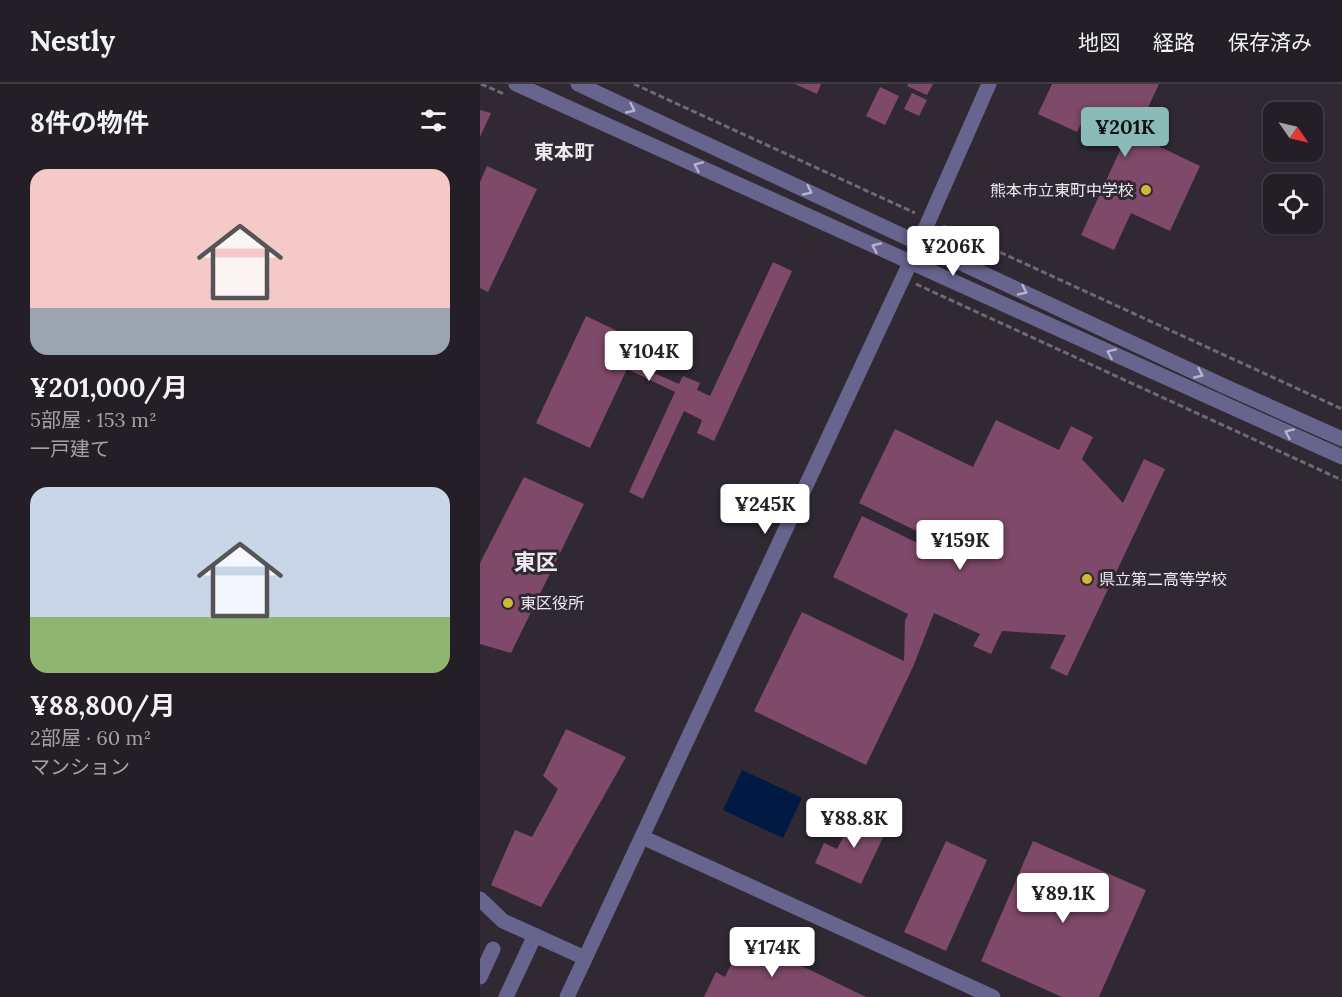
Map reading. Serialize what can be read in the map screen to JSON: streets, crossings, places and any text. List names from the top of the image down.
{
  "districts": ["東本町", "東区"],
  "places": ["熊本市立東町中学校", "県立第二高等学校", "東区役所"],
  "north": "bottom right",
  "page": {
    "header": "Nestly",
    "nav": ["地図", "経路", "保存済み"],
    "heading": "8件の物件",
    "price": [
      "¥201K",
      "¥206K",
      "¥104K",
      "¥245K",
      "¥159K",
      "¥88.8K",
      "¥89.1K",
      "¥174K"
    ],
    "list": [
      {
        "name": "¥201,000/月",
        "note": "5部屋 · 153 m² · 一戸建て"
      },
      {
        "name": "¥88,800/月",
        "note": "2部屋 · 60 m² · マンション"
      }
    ]
  }
}
